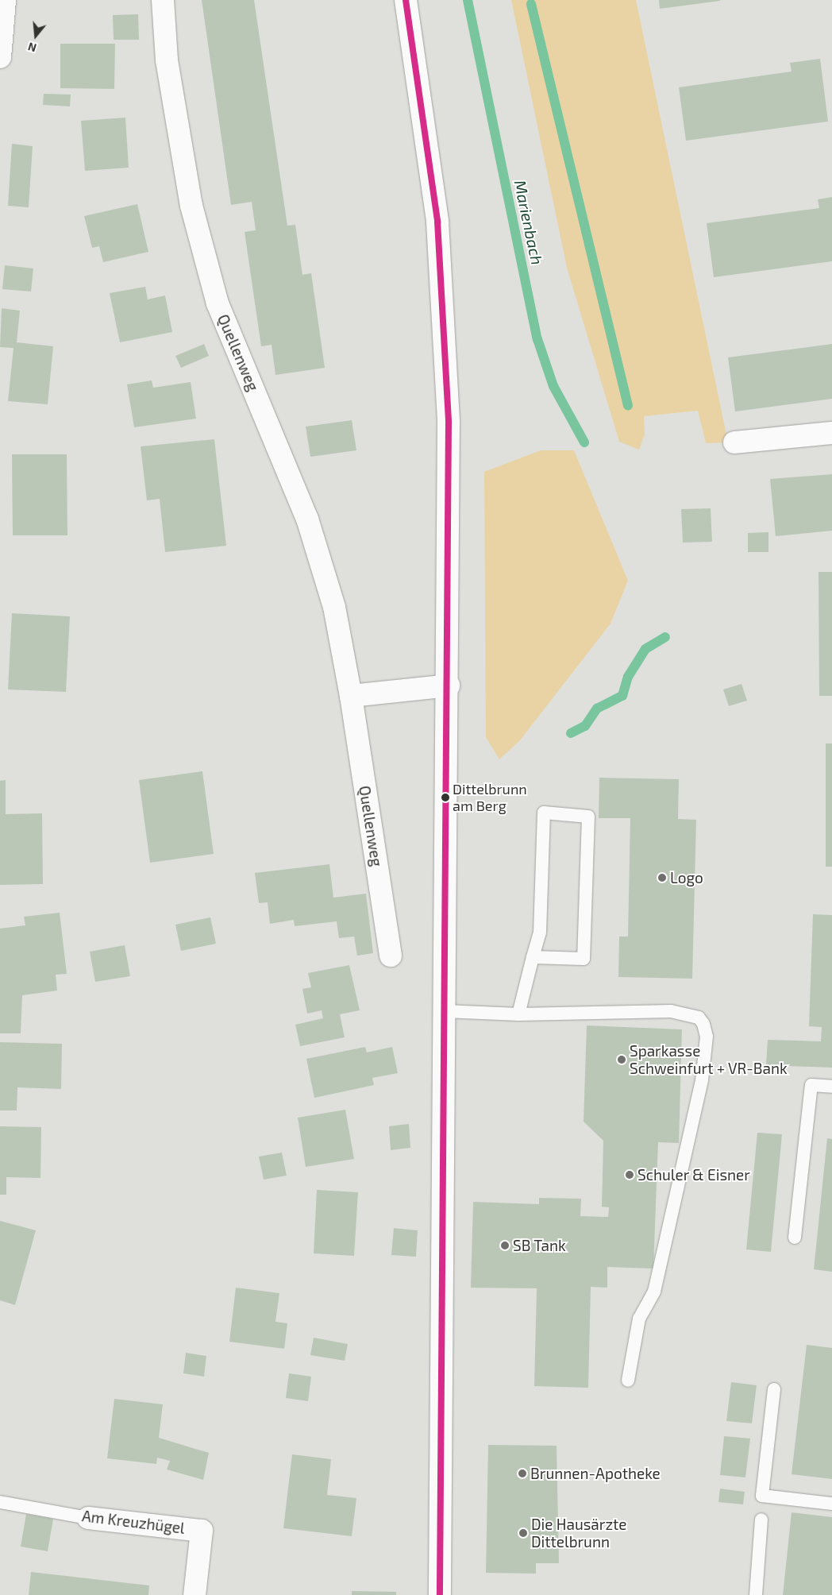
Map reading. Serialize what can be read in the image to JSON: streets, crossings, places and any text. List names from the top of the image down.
{
  "streets": {
    "street": ["Quellenweg", "Am Kreuzhügel"]
  },
  "water": ["Marienbach"],
  "places": [
    "Dittelbrunn am Berg",
    "Logo",
    "Sparkasse Schweinfurt + VR-Bank",
    "Schuler & Eisner",
    "SB Tank",
    "Brunnen-Apotheke",
    "Die Hausärzte Dittelbrunn"
  ],
  "north": "bottom"
}
